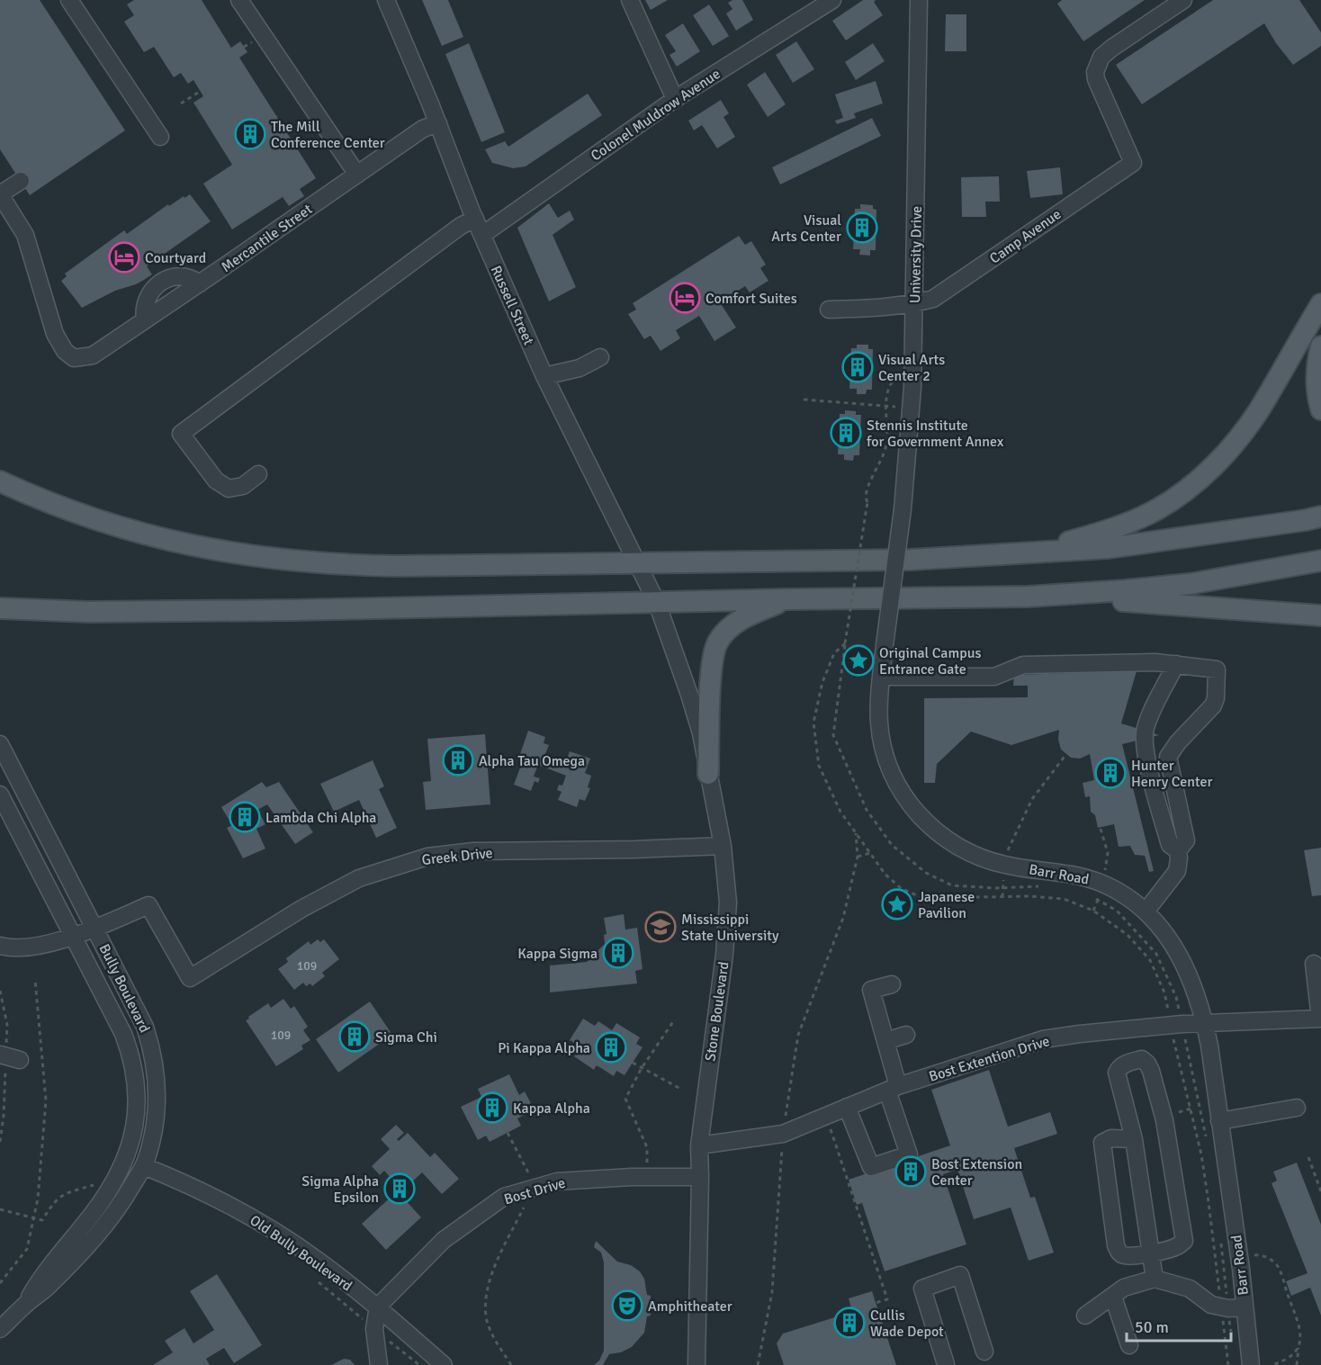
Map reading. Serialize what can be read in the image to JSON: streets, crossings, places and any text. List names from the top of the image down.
{
  "streets": {
    "street": [
      "Colonel Muldrow Avenue",
      "Camp Avenue",
      "Mercantile Street",
      "University Drive",
      "Russell Street",
      "Greek Drive",
      "Barr Road",
      "Bully Boulevard",
      "Stone Boulevard",
      "Bost Extention Drive",
      "Bost Drive",
      "Old Bully Boulevard"
    ]
  },
  "crossings": [
    ["Colonel Muldrow Avenue", "Russell Street"],
    ["Camp Avenue", "University Drive"],
    ["Mercantile Street", "Russell Street"],
    ["University Drive", "Barr Road"],
    ["Russell Street", "Stone Boulevard"],
    ["Greek Drive", "Bully Boulevard"],
    ["Greek Drive", "Stone Boulevard"],
    ["Barr Road", "Bost Extention Drive"],
    ["Bully Boulevard", "Old Bully Boulevard"],
    ["Stone Boulevard", "Bost Extention Drive"],
    ["Stone Boulevard", "Bost Drive"],
    ["Bost Drive", "Old Bully Boulevard"]
  ],
  "places": {
    "building": [
      "The Mill Conference Center",
      "Visual Arts Center",
      "Visual Arts Center 2",
      "Stennis Institute for Government Annex",
      "Alpha Tau Omega",
      "Hunter Henry Center",
      "Lambda Chi Alpha",
      "Kappa Sigma",
      "Sigma Chi",
      "Pi Kappa Alpha",
      "Kappa Alpha",
      "Bost Extension Center",
      "Sigma Alpha Epsilon",
      "Cullis Wade Depot"
    ],
    "hotel": ["Courtyard", "Comfort Suites"],
    "place": ["Original Campus Entrance Gate", "Japanese Pavilion"],
    "school or university": ["Mississippi State University"],
    "theatre": ["Amphitheater"]
  },
  "house_numbers": ["109", "109"],
  "scale_bar": "50 m"
}
